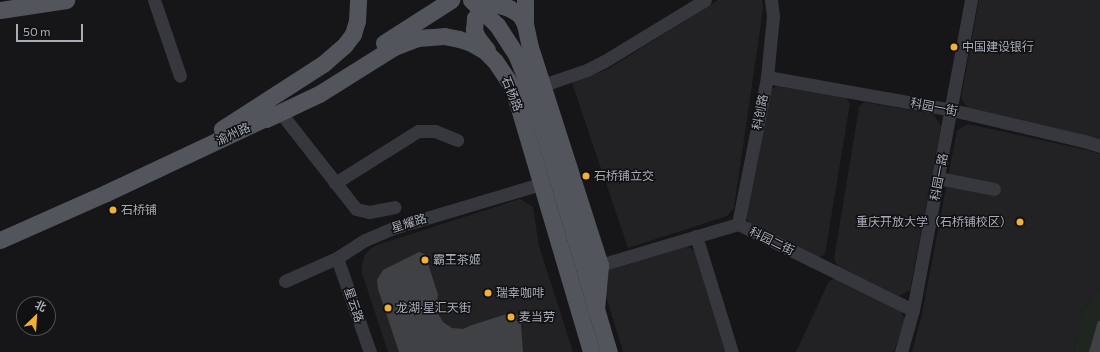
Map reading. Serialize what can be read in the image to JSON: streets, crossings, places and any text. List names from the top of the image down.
{
  "streets": {
    "main road": ["石杨路", "渝州路"],
    "street": [
      "科园一街",
      "科创路",
      "科园一路",
      "星耀路",
      "科园二街",
      "星云路"
    ]
  },
  "crossings": [
    ["石杨路", "渝州路"],
    ["石杨路", "星耀路"],
    ["科园一街", "科创路"],
    ["科园一街", "科园一路"],
    ["科创路", "科园二街"],
    ["科园一路", "科园二街"],
    ["星耀路", "星云路"]
  ],
  "places": [
    "中国建设银行",
    "石桥铺立交",
    "石桥铺",
    "重庆开放大学（石桥铺校区）",
    "霸王茶姬",
    "瑞幸咖啡",
    "龙湖·星汇天街",
    "麦当劳"
  ],
  "scale_bar": "50 m",
  "north": "top right"
}
